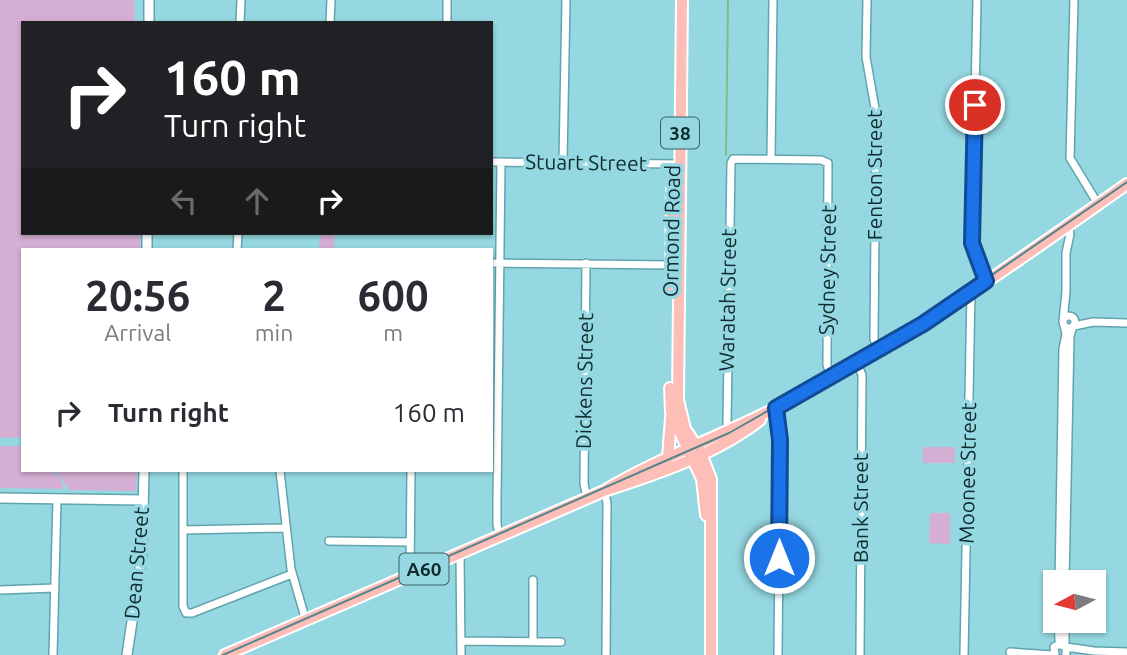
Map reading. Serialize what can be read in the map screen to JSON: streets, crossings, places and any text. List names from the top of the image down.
{
  "streets": {
    "main road": ["38", "Ormond Road", "A60"],
    "street": [
      "Stuart Street",
      "Fenton Street",
      "Sydney Street",
      "Waratah Street",
      "Dickens Street",
      "Moonee Street",
      "Bank Street",
      "Dean Street"
    ]
  },
  "crossings": [
    ["38", "Ormond Road"],
    ["38", "A60"],
    ["Stuart Street", "Ormond Road"],
    ["Fenton Street", "A60"],
    ["Ormond Road", "A60"],
    ["Sydney Street", "Waratah Street"],
    ["Sydney Street", "A60"],
    ["Waratah Street", "A60"],
    ["Dickens Street", "A60"],
    ["Moonee Street", "A60"],
    ["Bank Street", "A60"]
  ],
  "north": "left",
  "page": {
    "turn": ["160 m", "Turn right"],
    "eta": [
      "20:56",
      "Arrival",
      "2",
      "min",
      "600",
      "m"
    ],
    "list": [
      {
        "name": "Turn right",
        "value": "160 m"
      }
    ]
  }
}
